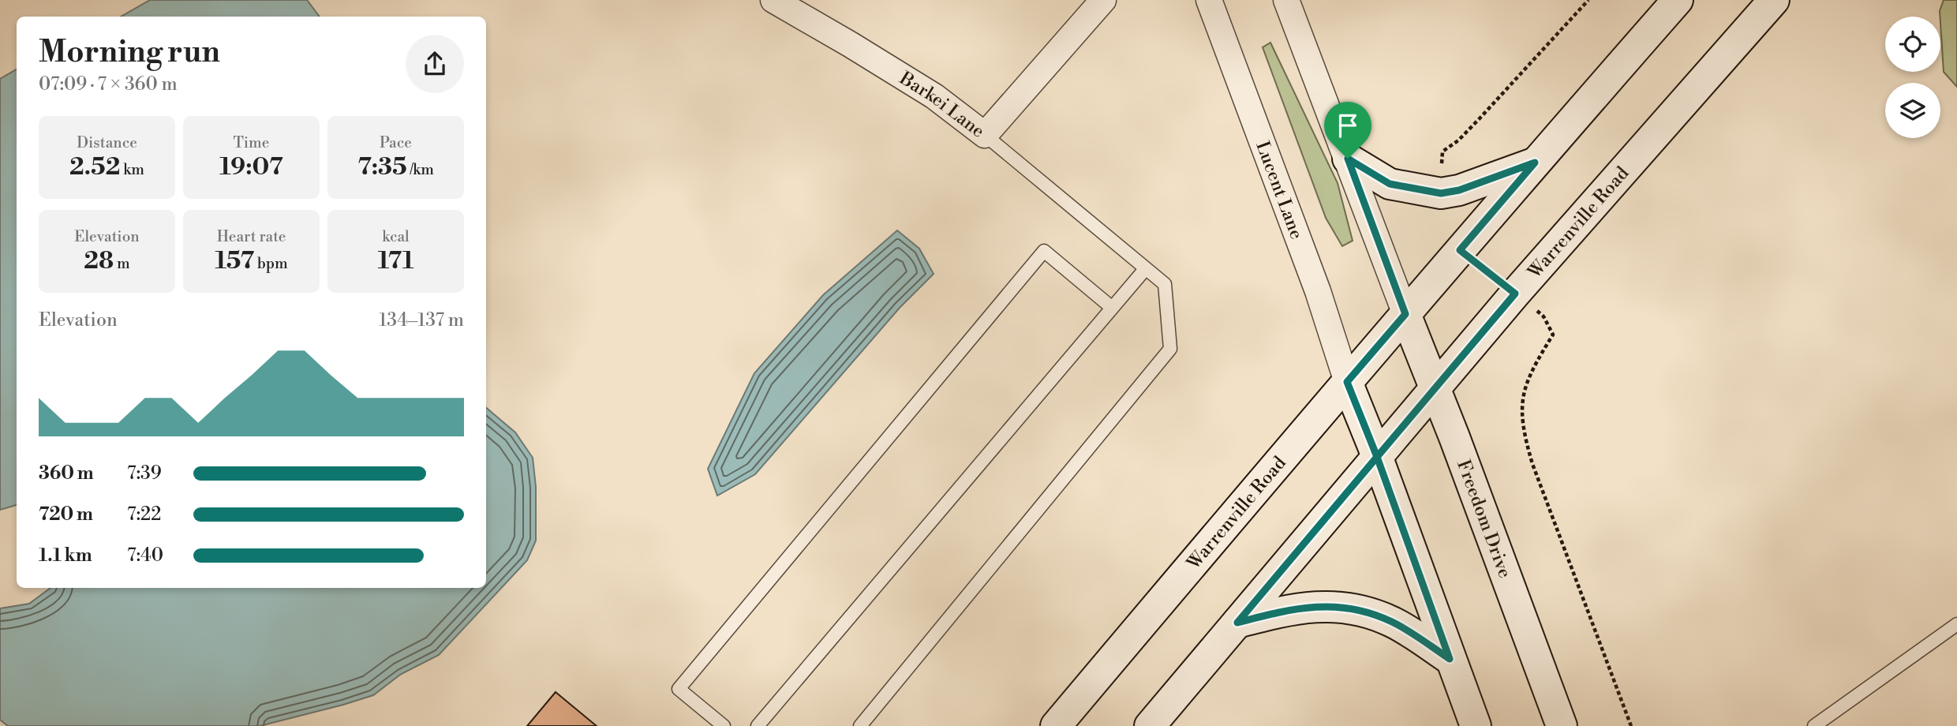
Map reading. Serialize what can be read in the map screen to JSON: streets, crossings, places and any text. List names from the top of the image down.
{
  "streets": {
    "main road": ["Warrenville Road", "Freedom Drive"],
    "street": ["Barkei Lane", "Lucent Lane"]
  },
  "crossings": [
    ["Lucent Lane", "Warrenville Road"],
    ["Warrenville Road", "Freedom Drive"]
  ],
  "page": {
    "heading": ["Morning run", "07:09 · 7 × 360 m"],
    "stats": [
      ["Distance", "2.52 km"],
      ["Time", "19:07"],
      ["Pace", "7:35 /km"],
      ["Elevation", "28 m"],
      ["Heart rate", "157 bpm"],
      ["kcal", "171"]
    ],
    "chart": ["Elevation", "134–137 m"],
    "list": [
      {
        "name": "360 m",
        "note": "7:39"
      },
      {
        "name": "720 m",
        "note": "7:22"
      },
      {
        "name": "1.1 km",
        "note": "7:40"
      }
    ]
  }
}
